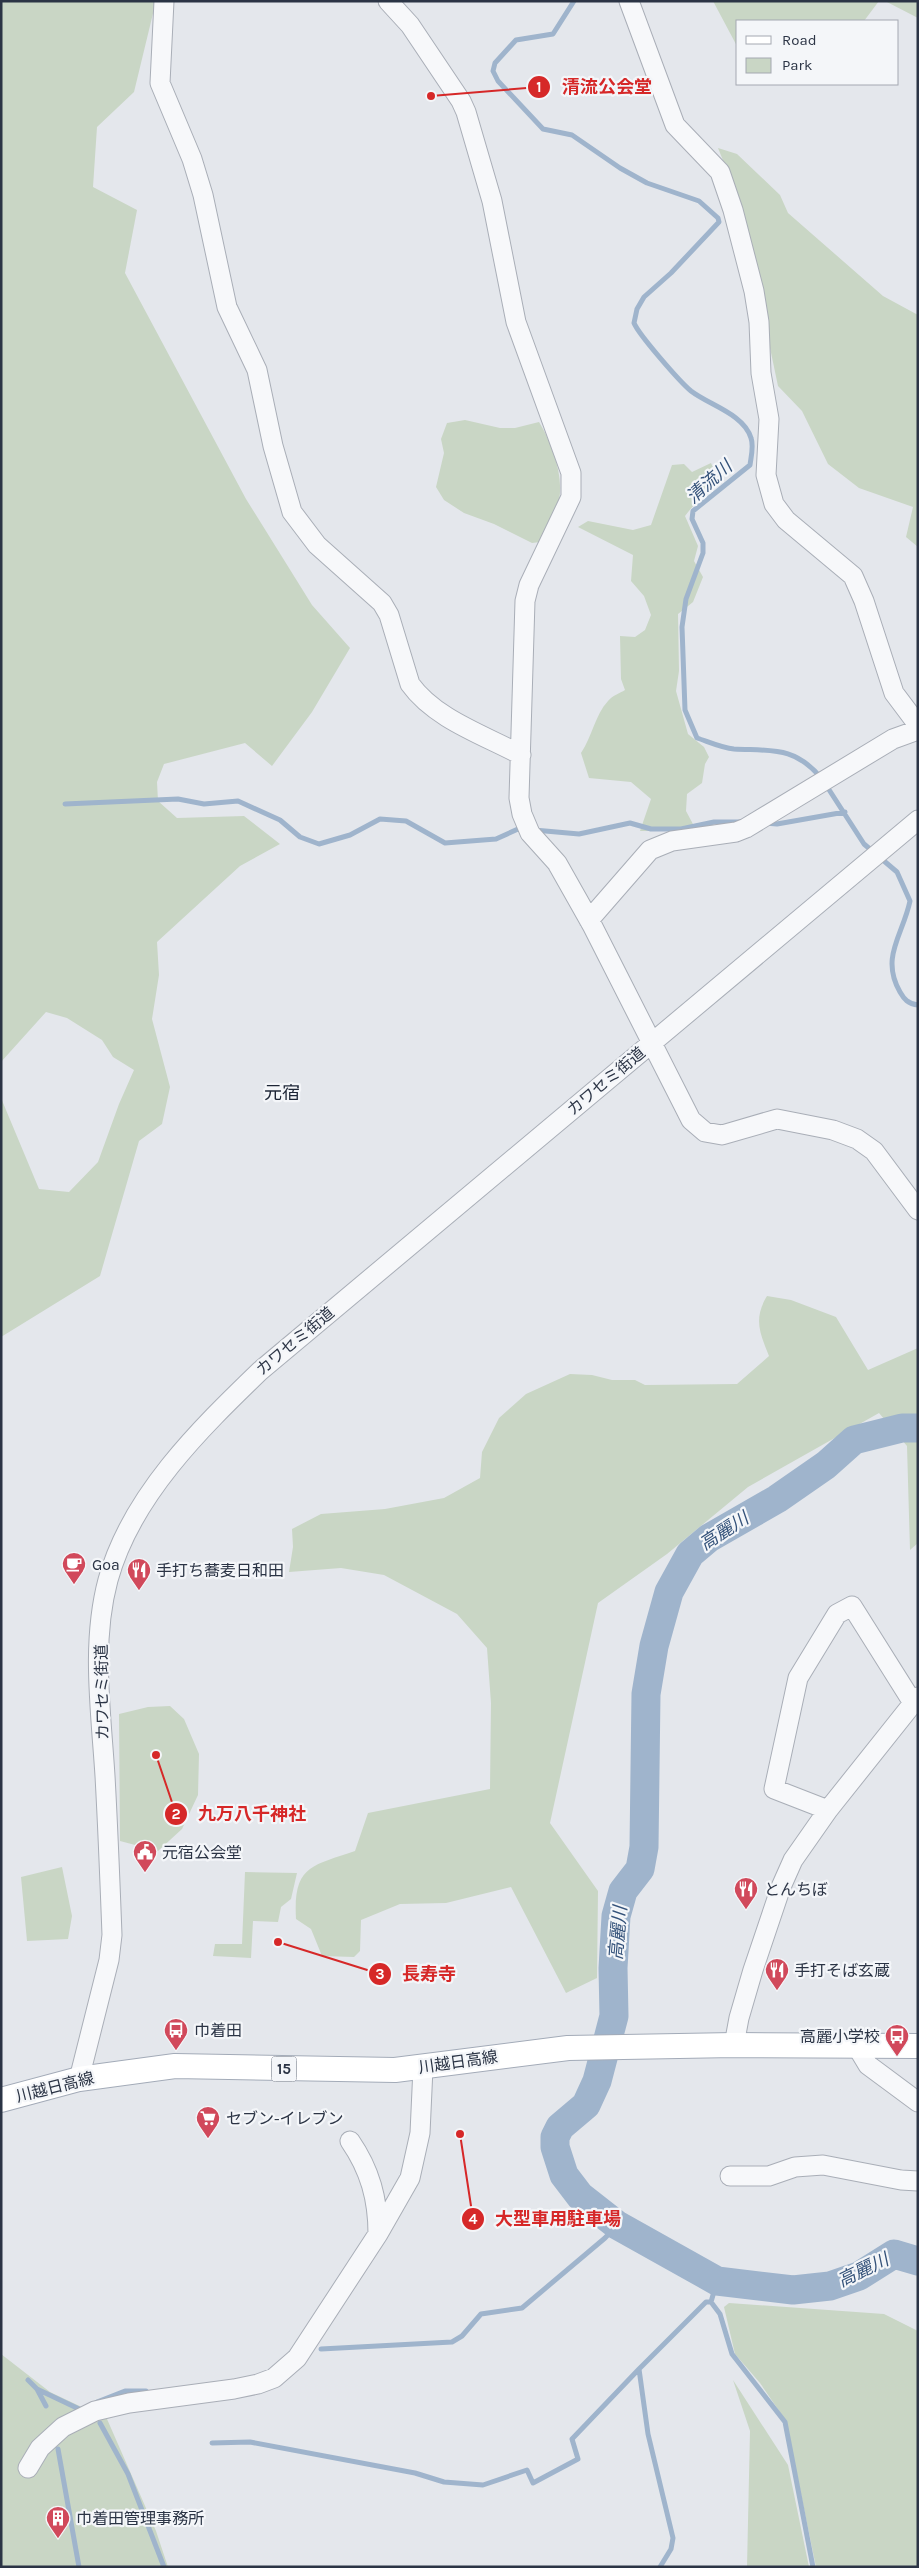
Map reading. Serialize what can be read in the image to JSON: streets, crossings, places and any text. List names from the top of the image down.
{
  "streets": {
    "main road": ["川越日高線", "15"],
    "street": ["カワセミ街道"]
  },
  "crossings": [
    ["カワセミ街道", "川越日高線"]
  ],
  "districts": ["元宿"],
  "water": ["清流川", "高麗川"],
  "places": {
    "other": [
      "清流公会堂",
      "九万八千神社",
      "長寿寺",
      "大型車用駐車場"
    ],
    "cafe": ["Goa"],
    "restaurant": ["手打ち蕎麦日和田", "とんちぼ", "手打そば玄蔵"],
    "public building": ["元宿公会堂"],
    "bus stop": ["巾着田", "高麗小学校"],
    "supermarket": ["セブン-イレブン"],
    "building": ["巾着田管理事務所"]
  },
  "legend": ["Road", "Park"]
}
